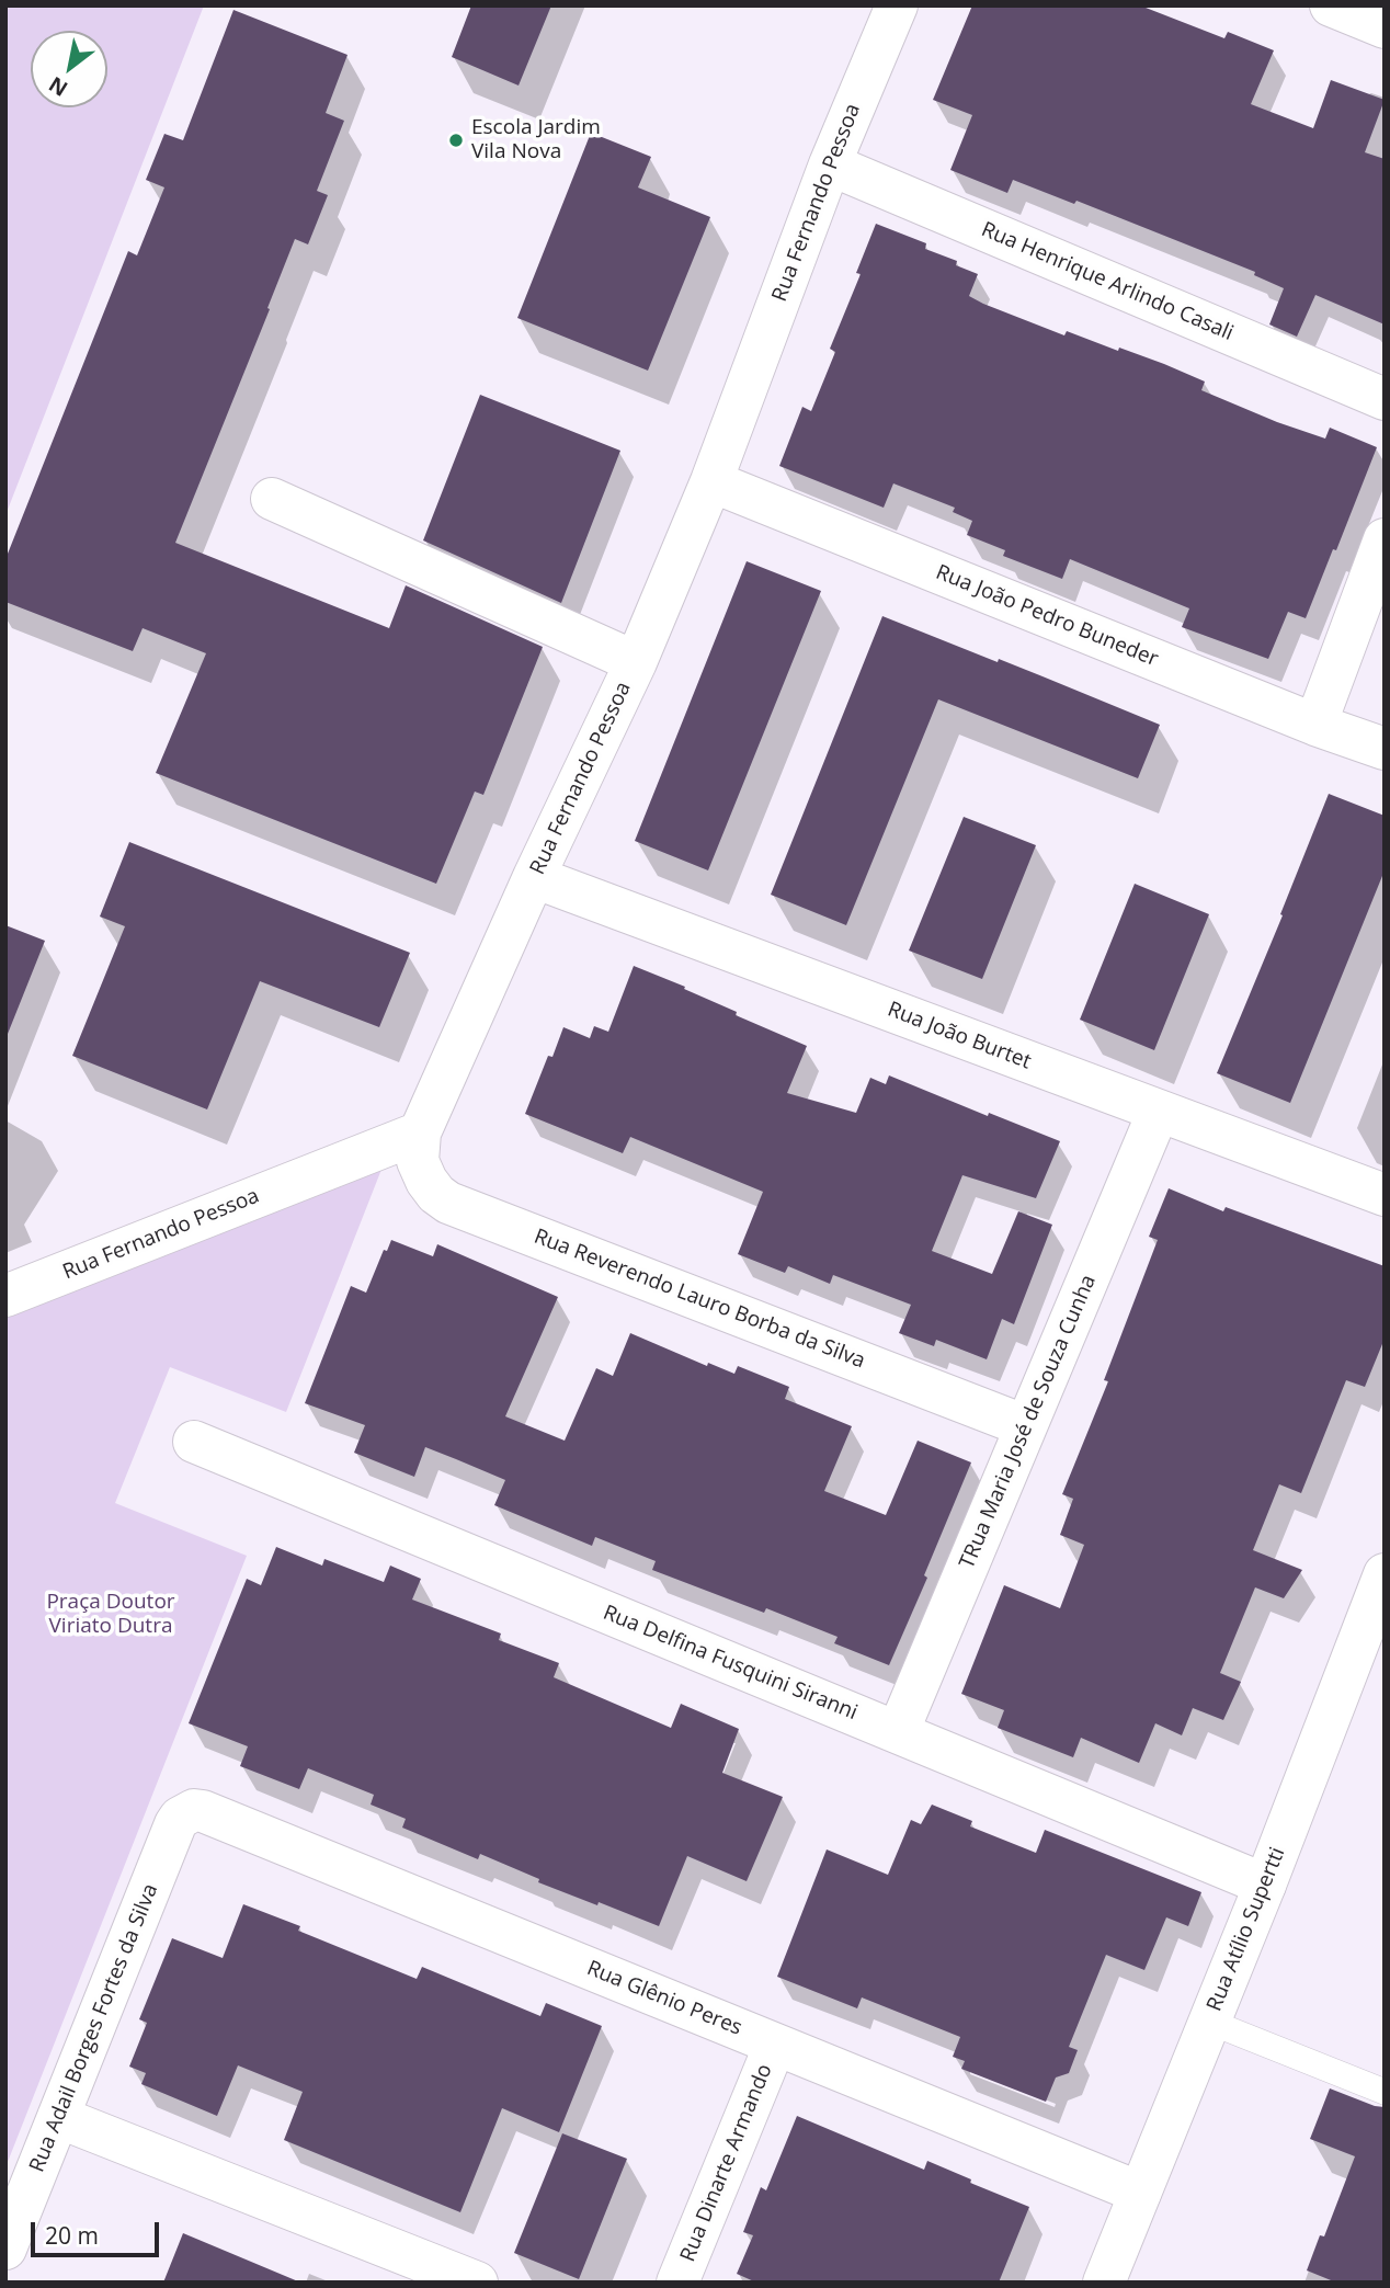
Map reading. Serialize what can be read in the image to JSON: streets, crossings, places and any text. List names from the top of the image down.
{
  "streets": {
    "street": [
      "Rua Fernando Pessoa",
      "Rua Henrique Arlindo Casali",
      "Rua João Pedro Buneder",
      "Rua João Burtet",
      "Rua Reverendo Lauro Borba da Silva",
      "TRua Maria José de Souza Cunha",
      "Rua Delfina Fusquini Siranni",
      "Rua Atílio Supertti",
      "Rua Glênio Peres",
      "Rua Adail Borges Fortes da Silva",
      "Rua Dinarte Armando"
    ]
  },
  "crossings": [
    ["Rua Fernando Pessoa", "Rua Henrique Arlindo Casali"],
    ["Rua Fernando Pessoa", "Rua João Pedro Buneder"],
    ["Rua Fernando Pessoa", "Rua João Burtet"],
    ["Rua Fernando Pessoa", "Rua Reverendo Lauro Borba da Silva"],
    ["Rua João Burtet", "TRua Maria José de Souza Cunha"],
    ["Rua Reverendo Lauro Borba da Silva", "TRua Maria José de Souza Cunha"],
    ["TRua Maria José de Souza Cunha", "Rua Delfina Fusquini Siranni"],
    ["Rua Delfina Fusquini Siranni", "Rua Atílio Supertti"],
    ["Rua Atílio Supertti", "Rua Glênio Peres"],
    ["Rua Glênio Peres", "Rua Adail Borges Fortes da Silva"],
    ["Rua Glênio Peres", "Rua Dinarte Armando"]
  ],
  "parks": ["Praça Doutor Viriato Dutra"],
  "places": ["Escola Jardim Vila Nova"],
  "scale_bar": "20 m",
  "north": "bottom left"
}
